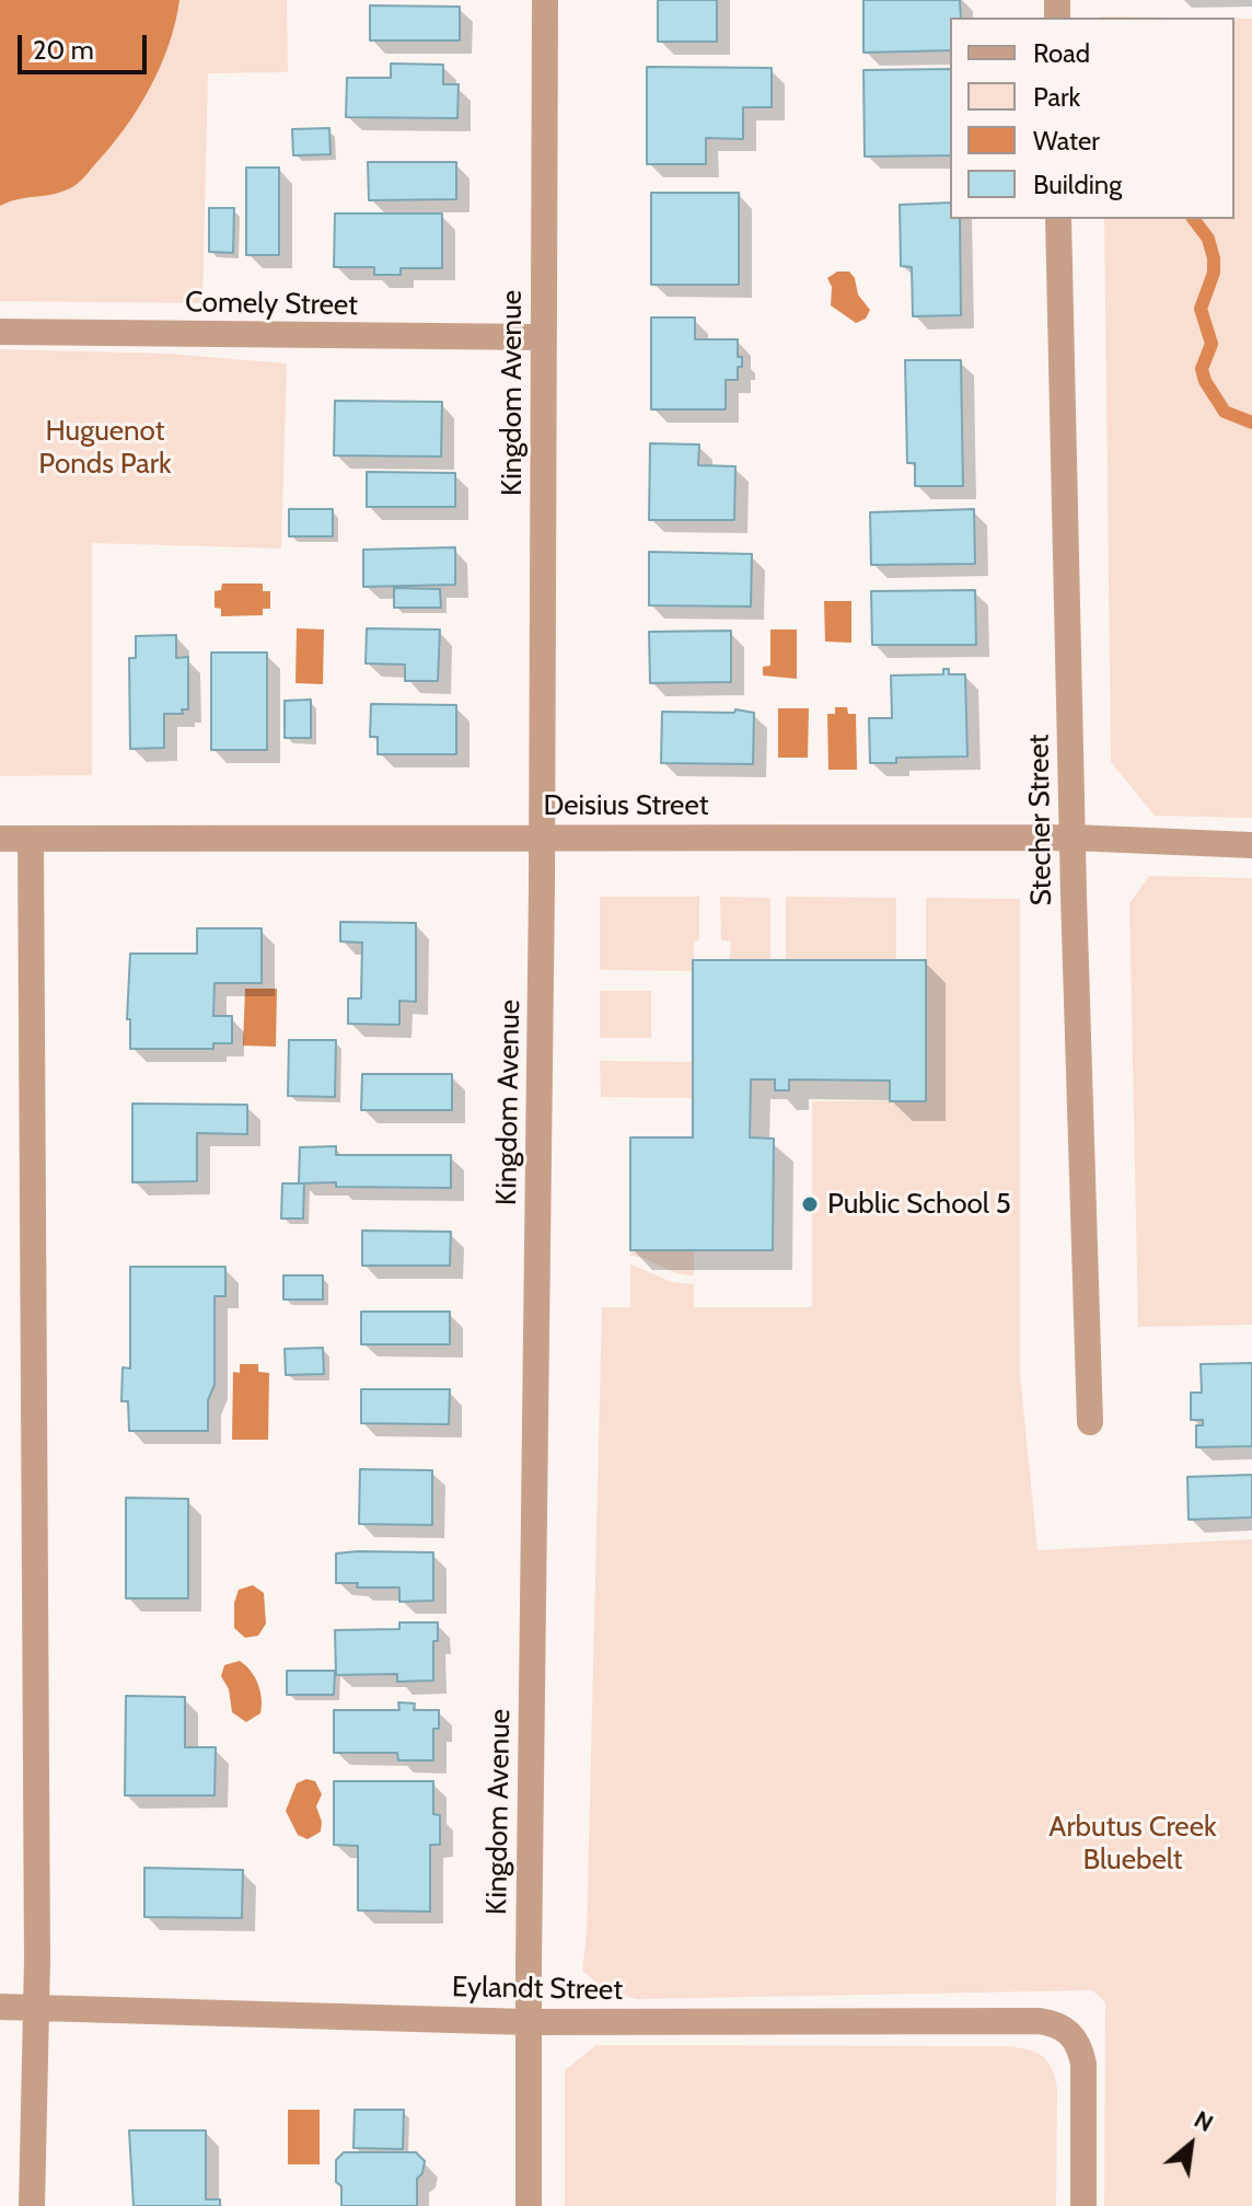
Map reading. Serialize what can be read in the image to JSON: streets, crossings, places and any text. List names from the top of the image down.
{
  "streets": {
    "street": [
      "Comely Street",
      "Kingdom Avenue",
      "Deisius Street",
      "Stecher Street",
      "Eylandt Street"
    ]
  },
  "crossings": [
    ["Comely Street", "Kingdom Avenue"],
    ["Kingdom Avenue", "Deisius Street"],
    ["Kingdom Avenue", "Eylandt Street"],
    ["Deisius Street", "Stecher Street"]
  ],
  "parks": ["Huguenot Ponds Park", "Arbutus Creek Bluebelt"],
  "places": ["Public School 5"],
  "legend": [
    "Road",
    "Park",
    "Water",
    "Building"
  ],
  "scale_bar": "20 m",
  "north": "top right"
}
